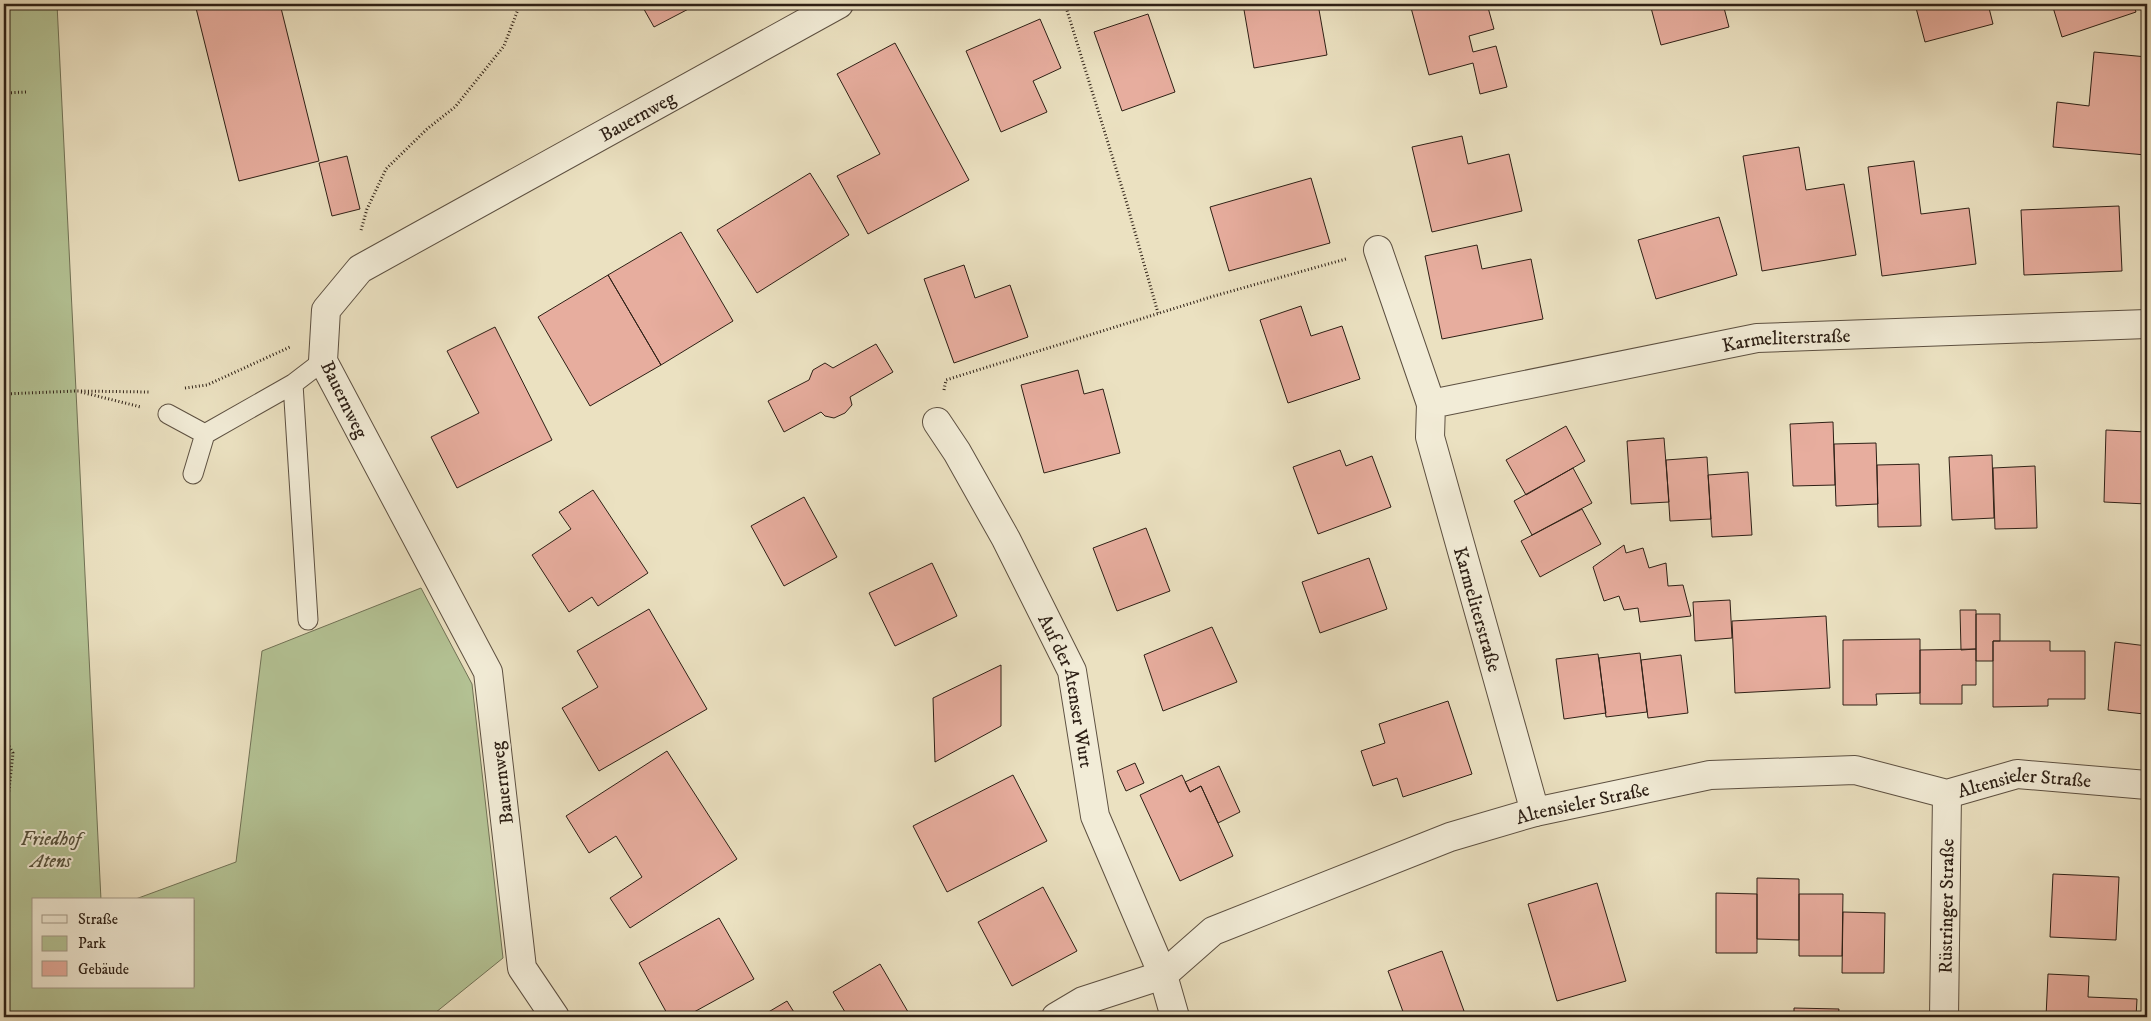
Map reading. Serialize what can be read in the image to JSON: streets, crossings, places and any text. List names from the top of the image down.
{
  "streets": {
    "street": [
      "Bauernweg",
      "Karmeliterstraße",
      "Auf der Atenser Wurt",
      "Altensieler Straße",
      "Rüstringer Straße"
    ]
  },
  "crossings": [
    ["Karmeliterstraße", "Altensieler Straße"],
    ["Auf der Atenser Wurt", "Altensieler Straße"],
    ["Altensieler Straße", "Rüstringer Straße"]
  ],
  "parks": ["Friedhof Atens"],
  "legend": ["Straße", "Park", "Gebäude"]
}
